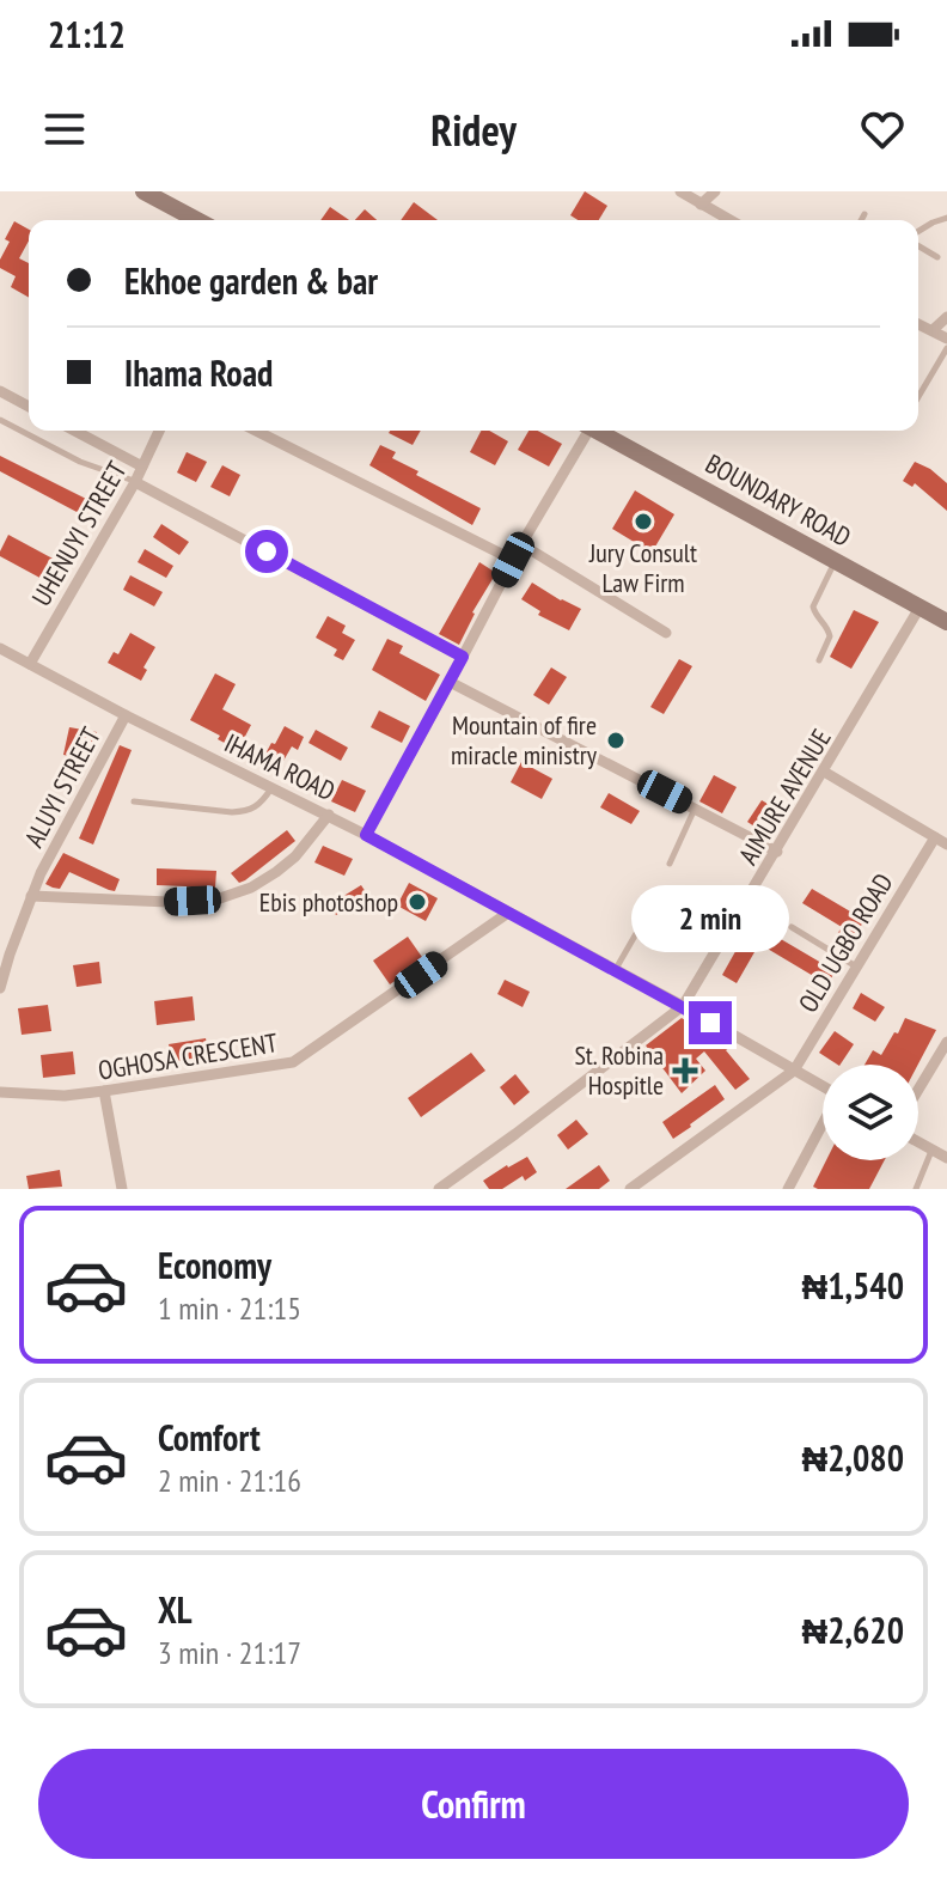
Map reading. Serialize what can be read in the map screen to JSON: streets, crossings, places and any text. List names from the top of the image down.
{
  "streets": {
    "street": [
      "BOUNDARY ROAD",
      "UHENUYI STREET",
      "IHAMA ROAD",
      "ALUYI STREET",
      "AIMURE AVENUE",
      "OLD UGBO ROAD",
      "OGHOSA CRESCENT"
    ]
  },
  "crossings": [
    ["BOUNDARY ROAD", "AIMURE AVENUE"],
    ["UHENUYI STREET", "IHAMA ROAD"],
    ["IHAMA ROAD", "ALUYI STREET"],
    ["IHAMA ROAD", "AIMURE AVENUE"],
    ["IHAMA ROAD", "OLD UGBO ROAD"],
    ["IHAMA ROAD", "OGHOSA CRESCENT"]
  ],
  "places": {
    "other": ["Jury Consult Law Firm", "Mountain of fire miracle ministry", "Ebis photoshop"],
    "health": ["St. Robina Hospitle"]
  },
  "page": {
    "status": "21:12",
    "header": "Ridey",
    "banner": ["Ekhoe garden & bar", "Ihama Road"],
    "bubble": "2 min",
    "list": [
      {
        "name": "Economy",
        "note": "1 min · 21:15",
        "value": "₦1,540"
      },
      {
        "name": "Comfort",
        "note": "2 min · 21:16",
        "value": "₦2,080"
      },
      {
        "name": "XL",
        "note": "3 min · 21:17",
        "value": "₦2,620"
      }
    ],
    "buttons": "Confirm"
  }
}
